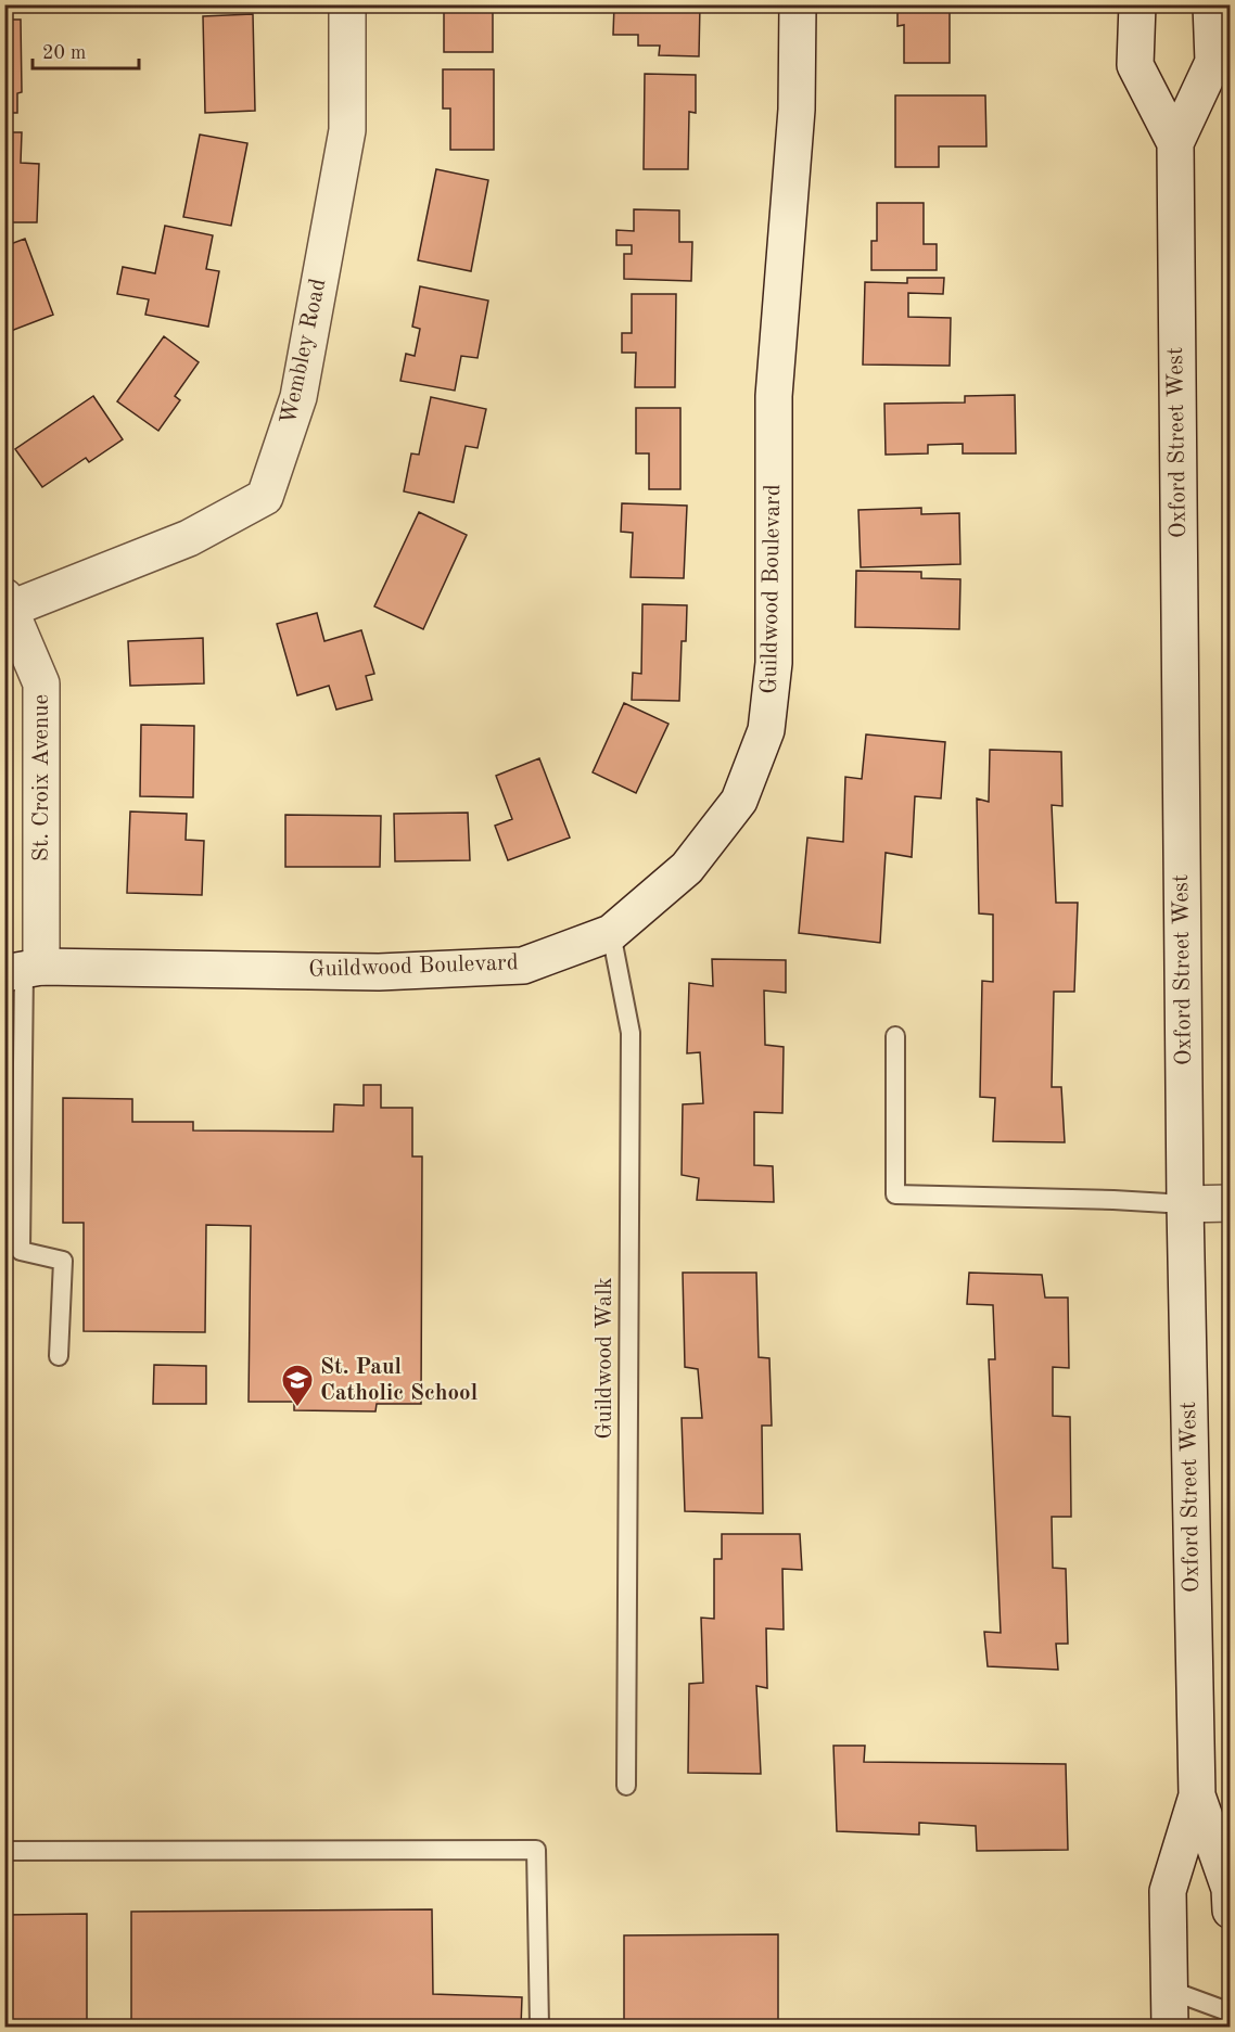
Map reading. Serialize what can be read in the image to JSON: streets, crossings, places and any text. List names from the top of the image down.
{
  "streets": {
    "street": [
      "Wembley Road",
      "Oxford Street West",
      "Guildwood Boulevard",
      "St. Croix Avenue"
    ],
    "lane": ["Guildwood Walk"]
  },
  "crossings": [
    ["Wembley Road", "St. Croix Avenue"],
    ["Guildwood Boulevard", "St. Croix Avenue"],
    ["Guildwood Boulevard", "Guildwood Walk"]
  ],
  "places": {
    "school or university": ["St. Paul Catholic School"]
  },
  "scale_bar": "20 m"
}
